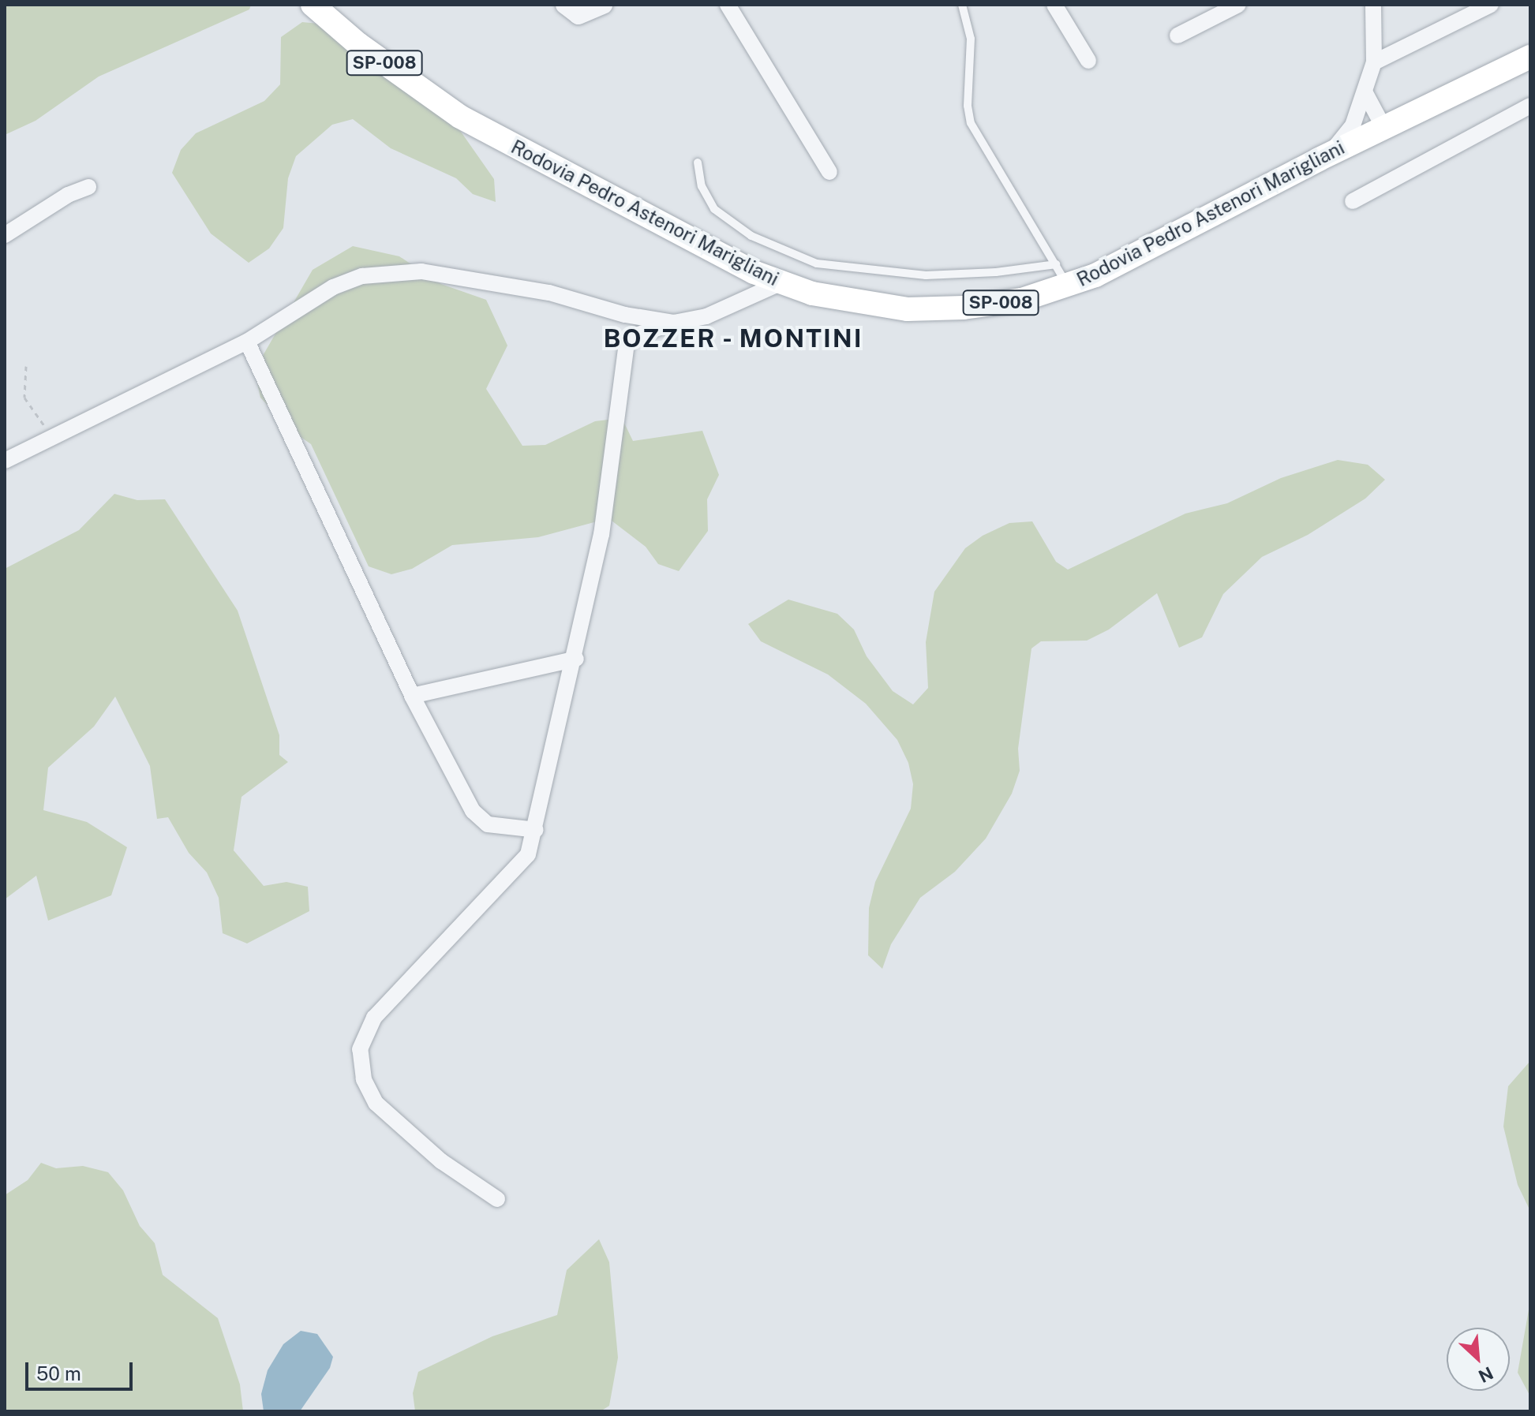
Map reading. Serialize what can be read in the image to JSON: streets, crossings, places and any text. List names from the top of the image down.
{
  "streets": {
    "main road": ["SP-008", "Rodovia Pedro Astenori Marigliani"]
  },
  "districts": ["BOZZER - MONTINI"],
  "scale_bar": "50 m",
  "north": "bottom right"
}
